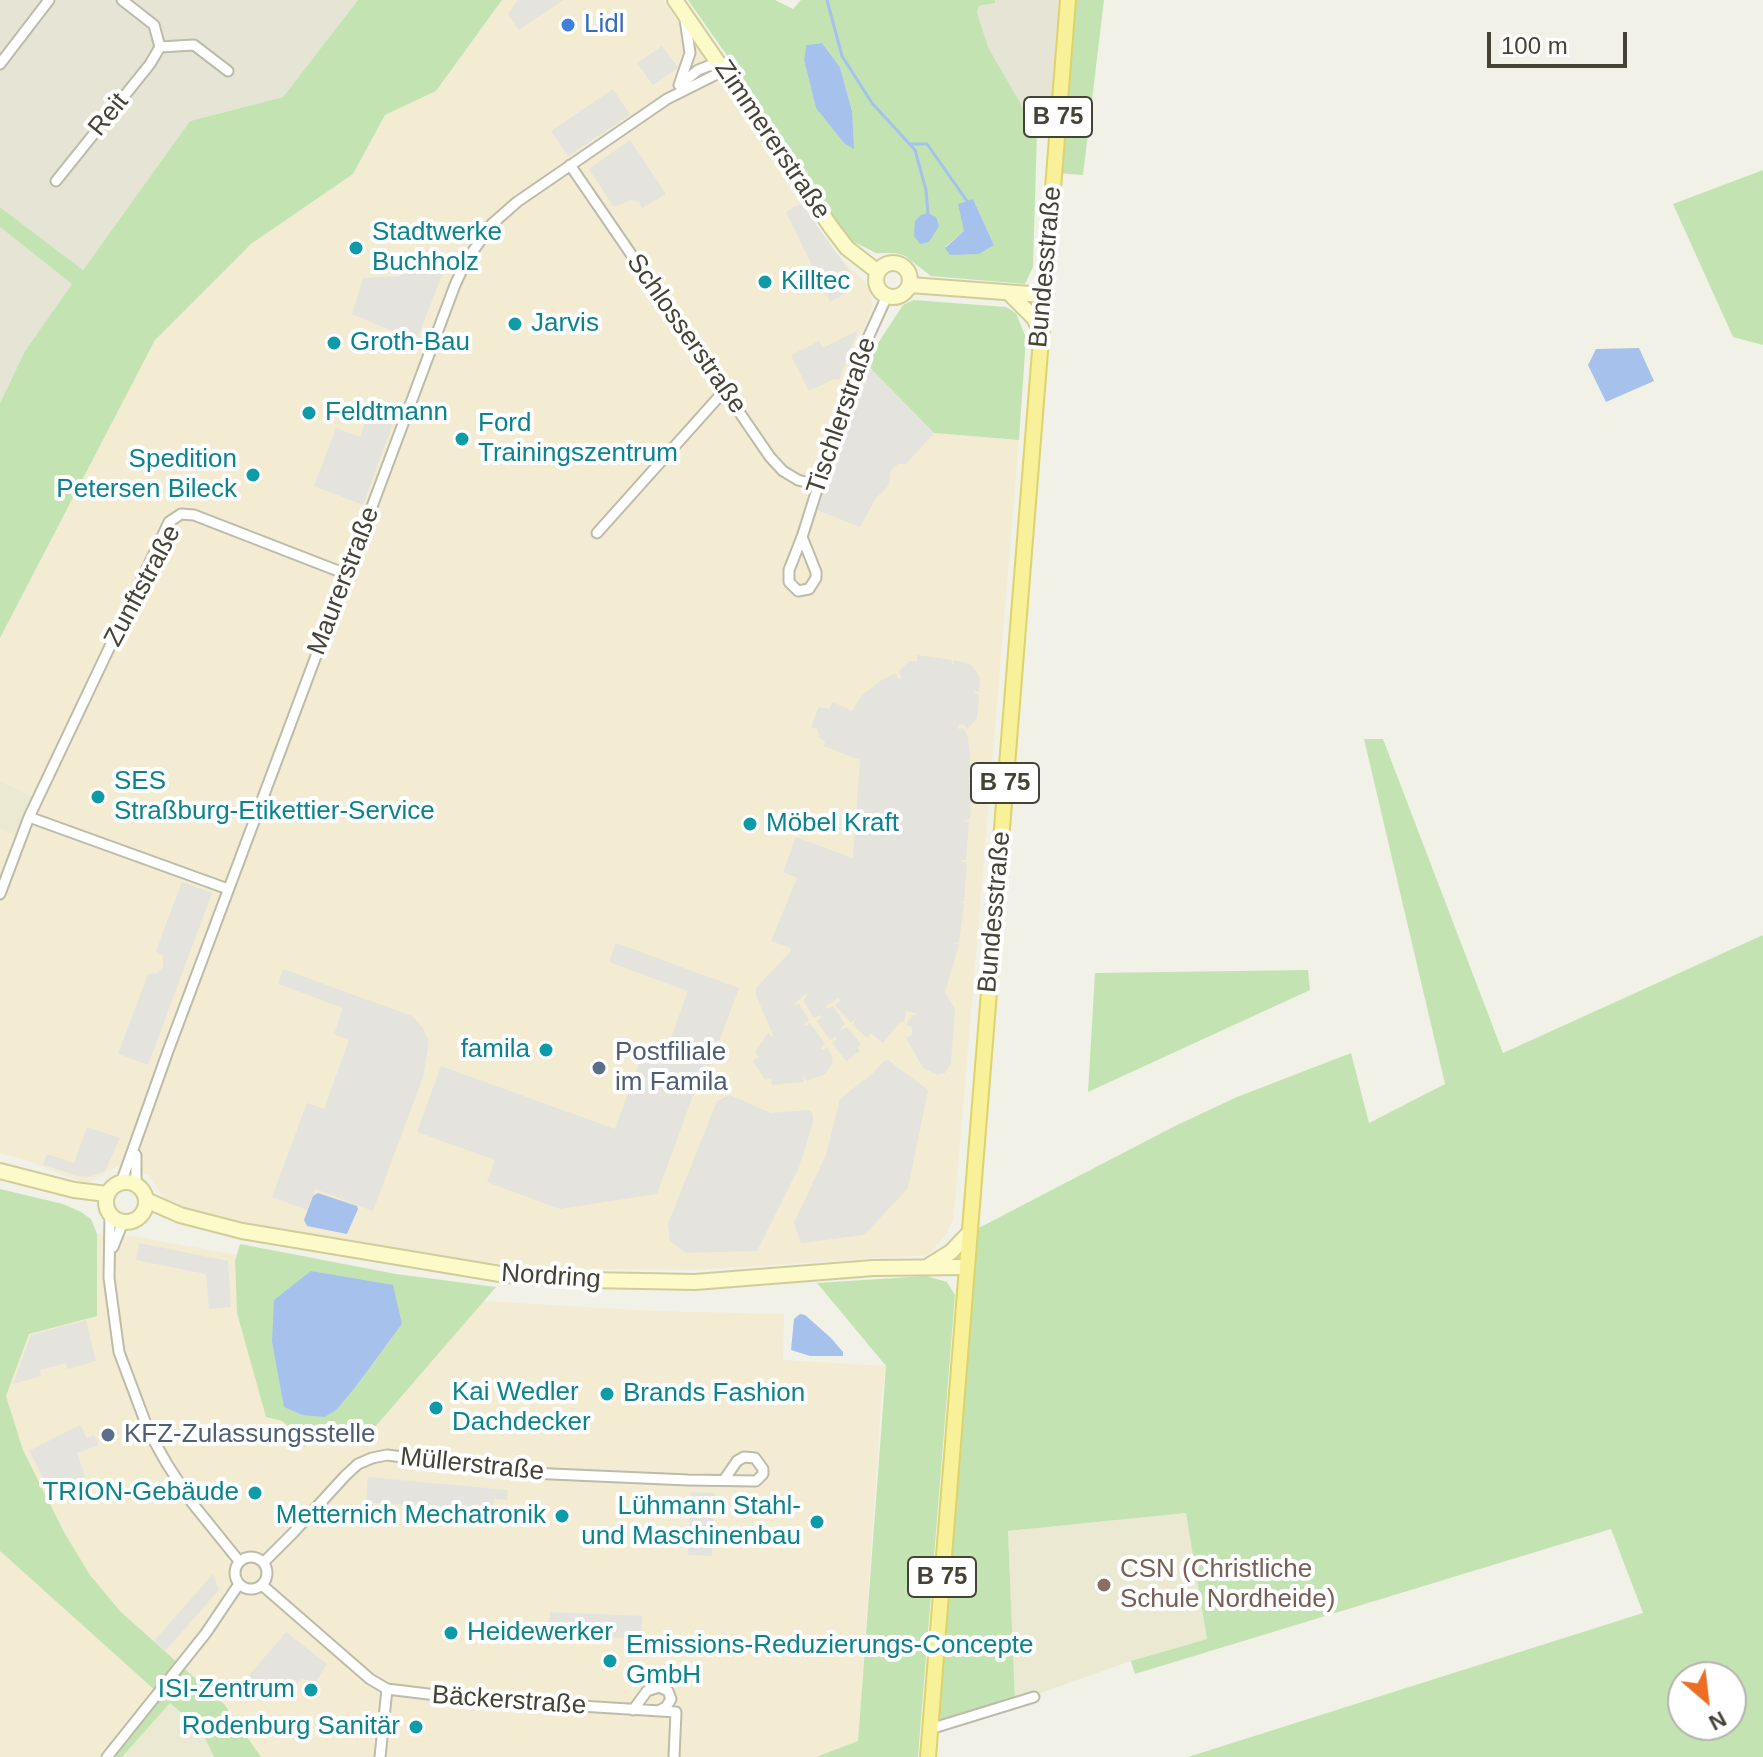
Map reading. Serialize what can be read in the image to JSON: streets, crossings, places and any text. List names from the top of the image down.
{
  "streets": {
    "main road": ["B 75", "Bundesstraße"],
    "street": [
      "Reit",
      "Zimmererstraße",
      "Schlosserstraße",
      "Tischlerstraße",
      "Maurerstraße",
      "Zunftstraße",
      "Nordring",
      "Müllerstraße",
      "Bäckerstraße"
    ]
  },
  "crossings": [
    ["B 75", "Bundesstraße"],
    ["Zimmererstraße", "Tischlerstraße"],
    ["Zimmererstraße", "Maurerstraße"],
    ["Bundesstraße", "Nordring"],
    ["Schlosserstraße", "Tischlerstraße"],
    ["Schlosserstraße", "Maurerstraße"],
    ["Maurerstraße", "Zunftstraße"],
    ["Müllerstraße", "Bäckerstraße"]
  ],
  "places": [
    "Lidl",
    "Stadtwerke Buchholz",
    "Killtec",
    "Jarvis",
    "Groth-Bau",
    "Feldtmann",
    "Ford Trainingszentrum",
    "Spedition Petersen Bileck",
    "SES Straßburg-Etikettier-Service",
    "Möbel Kraft",
    "famila",
    "Postfiliale im Famila",
    "Brands Fashion",
    "Kai Wedler Dachdecker",
    "KFZ-Zulassungsstelle",
    "TRION-Gebäude",
    "Metternich Mechatronik",
    "Lühmann Stahl- und Maschinenbau",
    "CSN (Christliche Schule Nordheide)",
    "Heidewerker",
    "Emissions-Reduzierungs-Concepte GmbH",
    "ISI-Zentrum",
    "Rodenburg Sanitär"
  ],
  "scale_bar": "100 m",
  "north": "bottom right"
}
